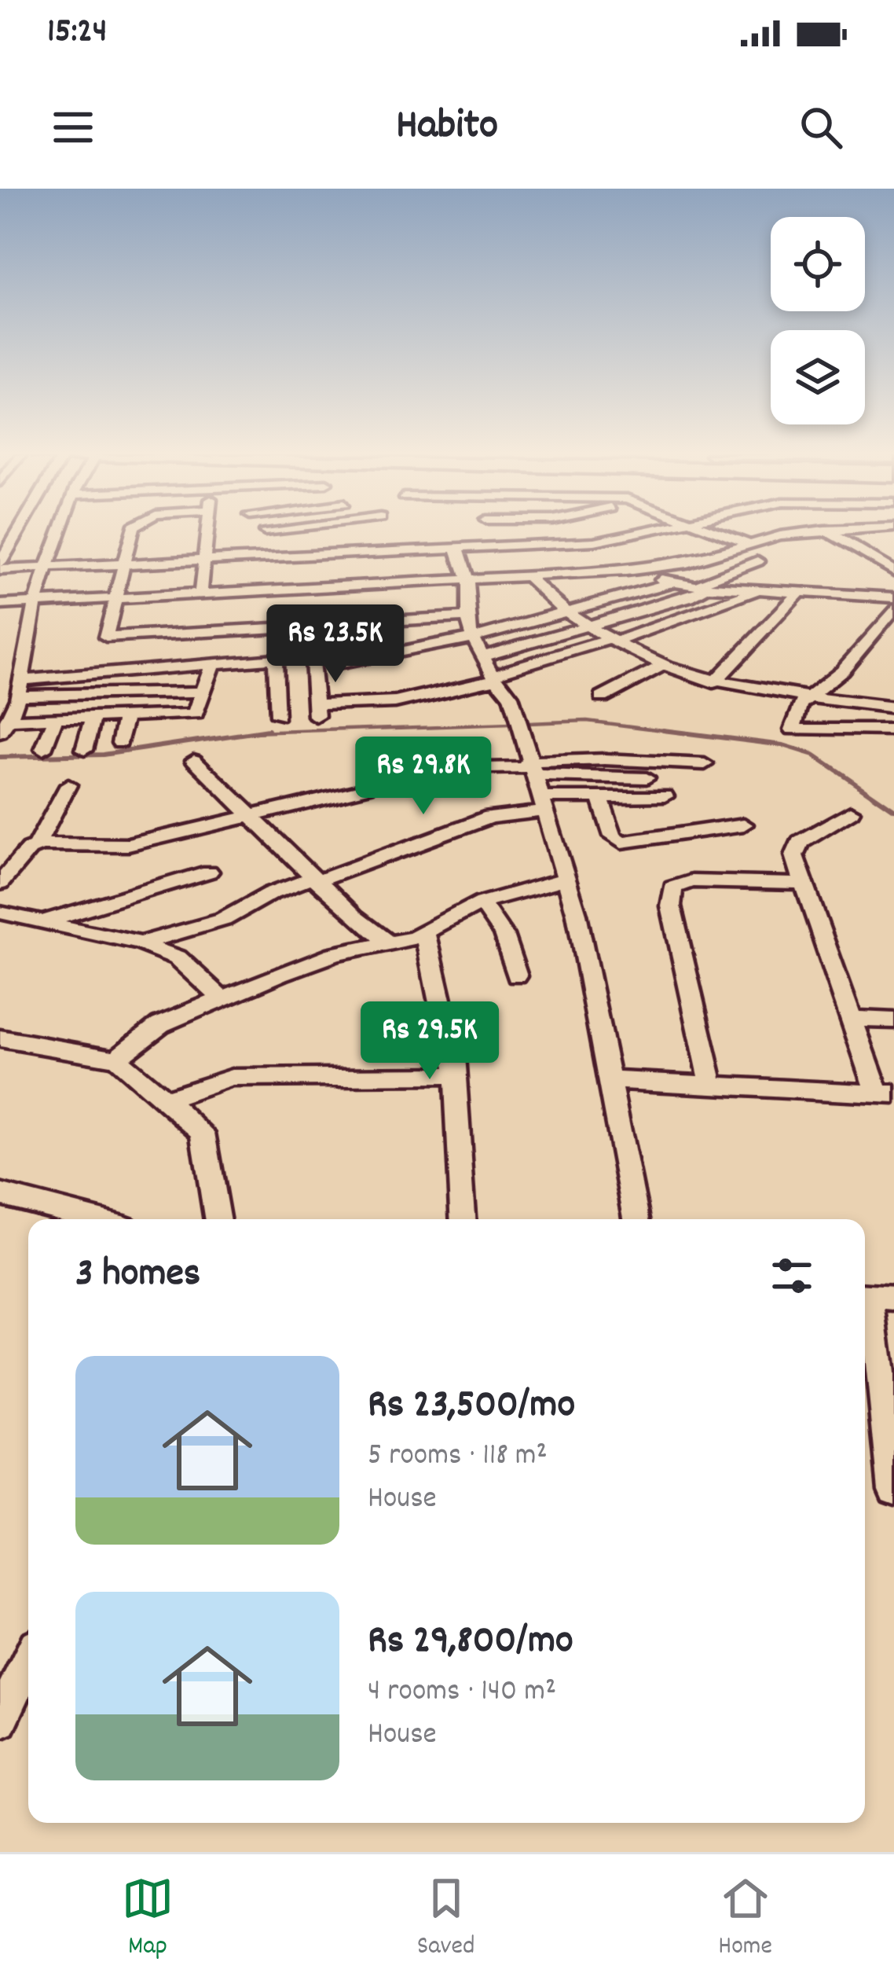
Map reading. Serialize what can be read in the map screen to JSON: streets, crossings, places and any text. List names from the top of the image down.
{
  "page": {
    "status": "15:24",
    "header": "Habito",
    "price": ["Rs 23.5K", "Rs 29.8K", "Rs 29.5K"],
    "heading": "3 homes",
    "list": [
      {
        "name": "Rs 23,500/mo",
        "note": "5 rooms · 118 m² · House"
      },
      {
        "name": "Rs 29,800/mo",
        "note": "4 rooms · 140 m² · House"
      }
    ],
    "tabs": ["Map", "Saved", "Home"]
  }
}
